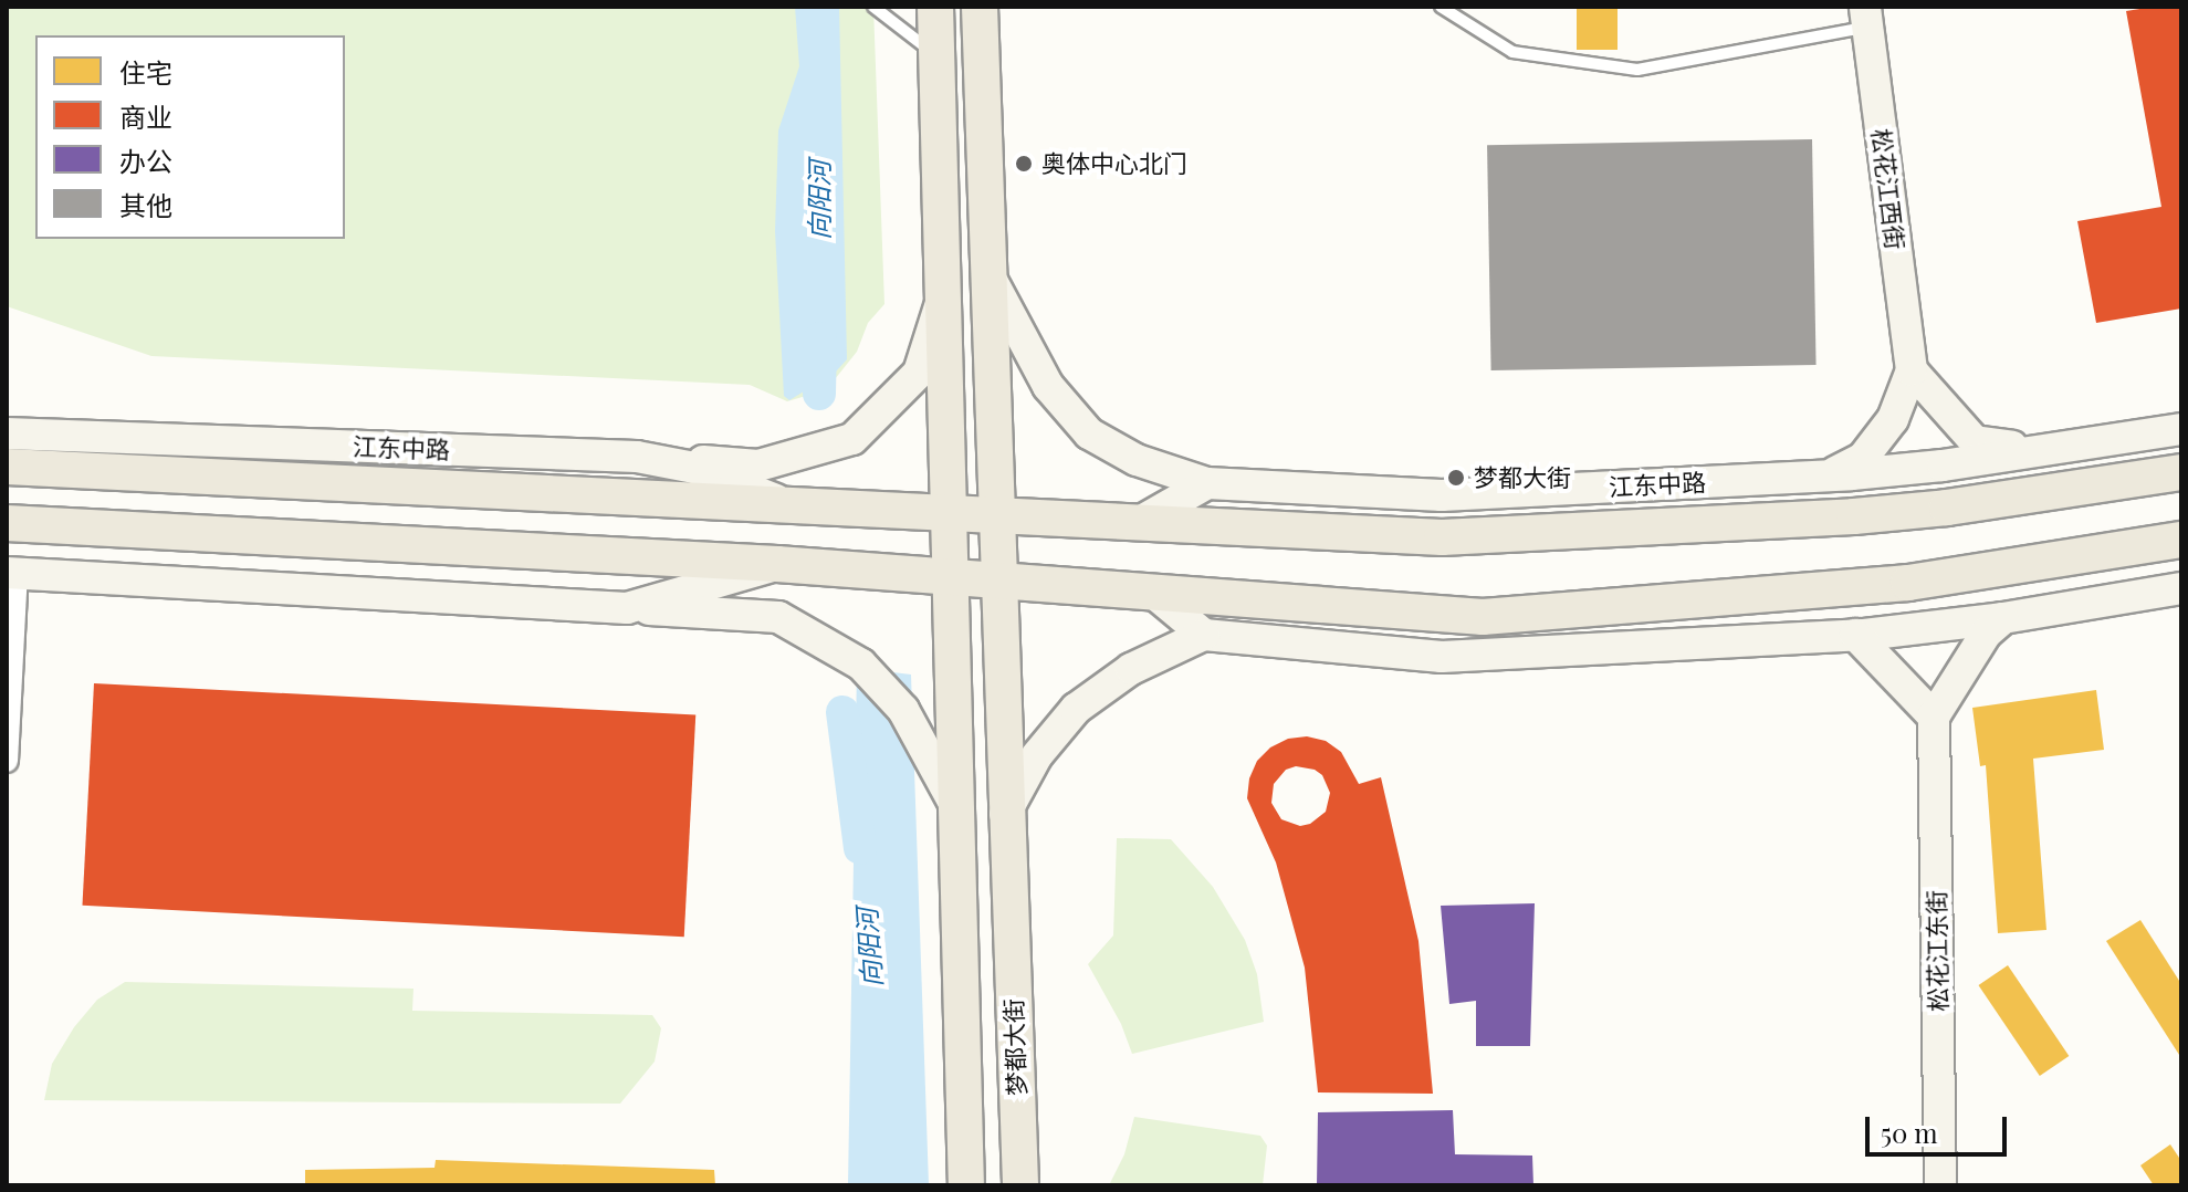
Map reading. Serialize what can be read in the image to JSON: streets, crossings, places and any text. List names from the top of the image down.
{
  "streets": {
    "main road": ["江东中路", "梦都大街"],
    "street": ["松花江西街", "松花江东街"]
  },
  "crossings": [
    ["江东中路", "梦都大街"]
  ],
  "water": ["向阳河"],
  "places": ["奥体中心北门", "梦都大街"],
  "legend": [
    "住宅",
    "商业",
    "办公",
    "其他"
  ],
  "scale_bar": "50 m"
}
